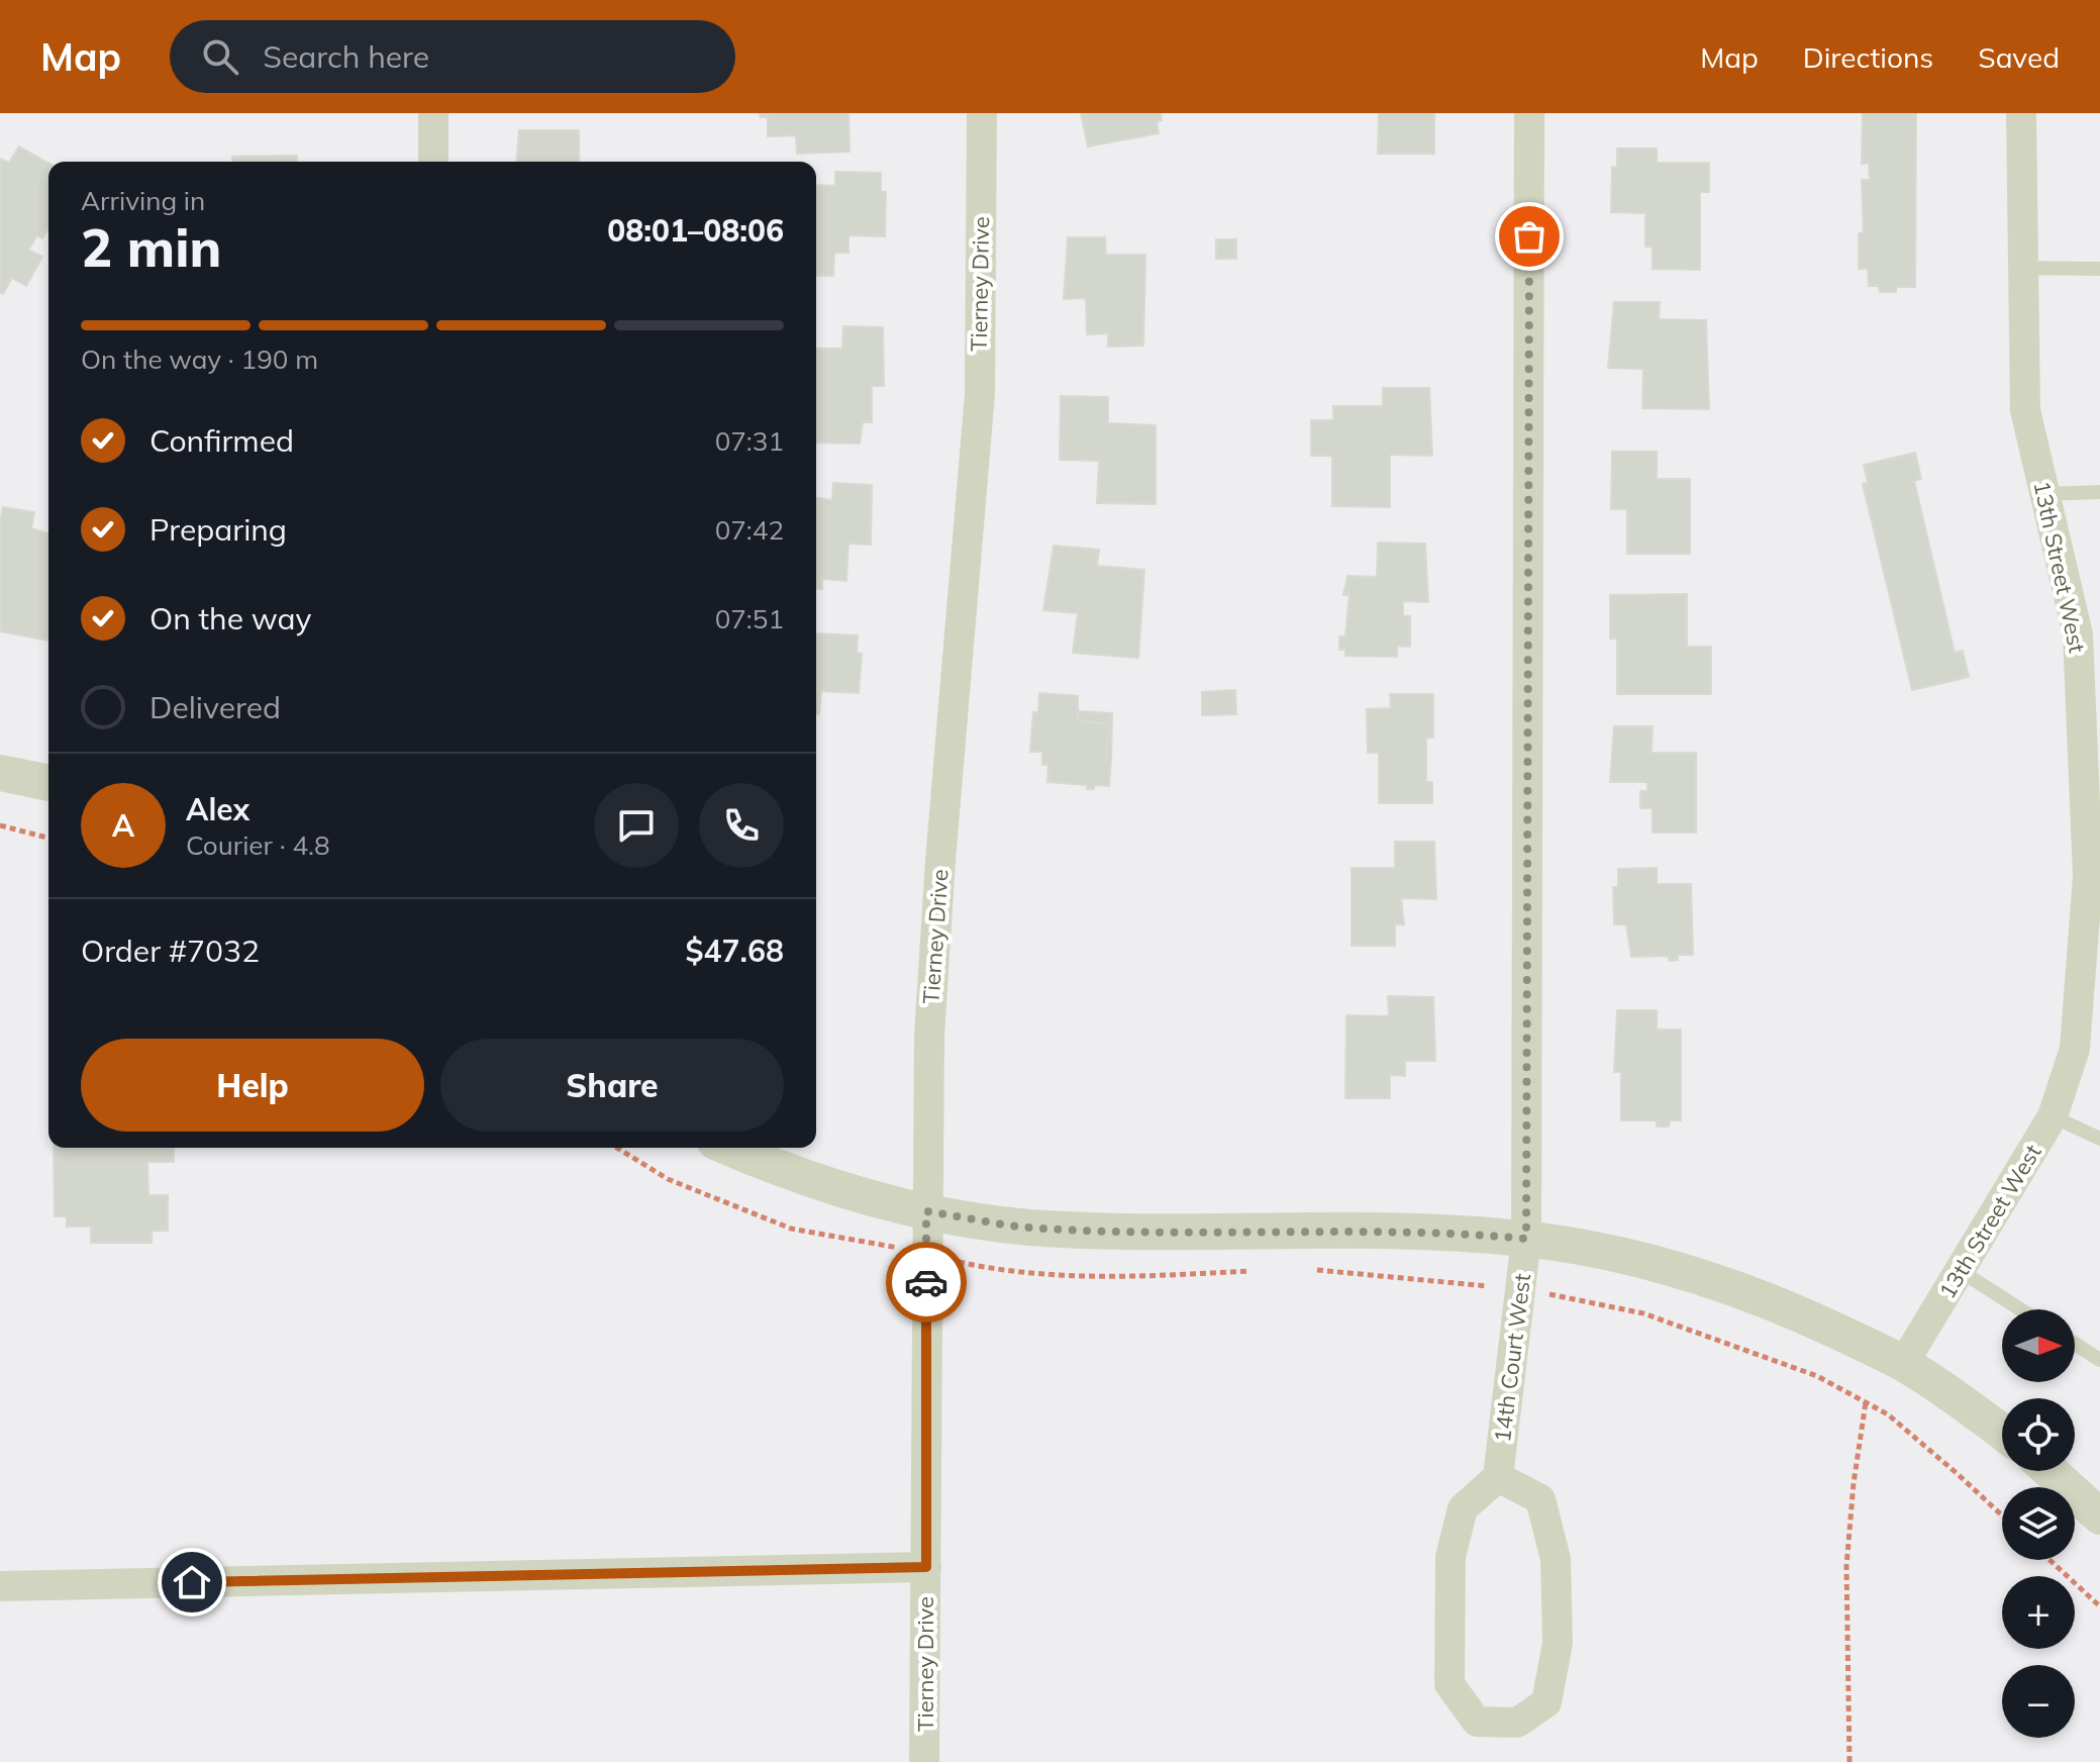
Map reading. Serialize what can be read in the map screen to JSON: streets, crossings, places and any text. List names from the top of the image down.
{
  "streets": {
    "street": ["Tierney Drive", "13th Street West", "14th Court West"]
  },
  "north": "right",
  "page": {
    "header": "Map",
    "search": "Search here",
    "nav": ["Map", "Directions", "Saved"],
    "heading": ["2 min", "Arriving in", "08:01–08:06"],
    "panel": [
      "Alex",
      "Courier · 4.8",
      "Order #7032",
      "$47.68"
    ],
    "bar": "On the way · 190 m",
    "list": [
      ["Confirmed", "07:31"],
      ["Preparing", "07:42"],
      ["On the way", "07:51"],
      "Delivered"
    ],
    "round": "A",
    "buttons": ["Help", "Share"],
    "map_buttons": ["+", "−"]
  }
}
